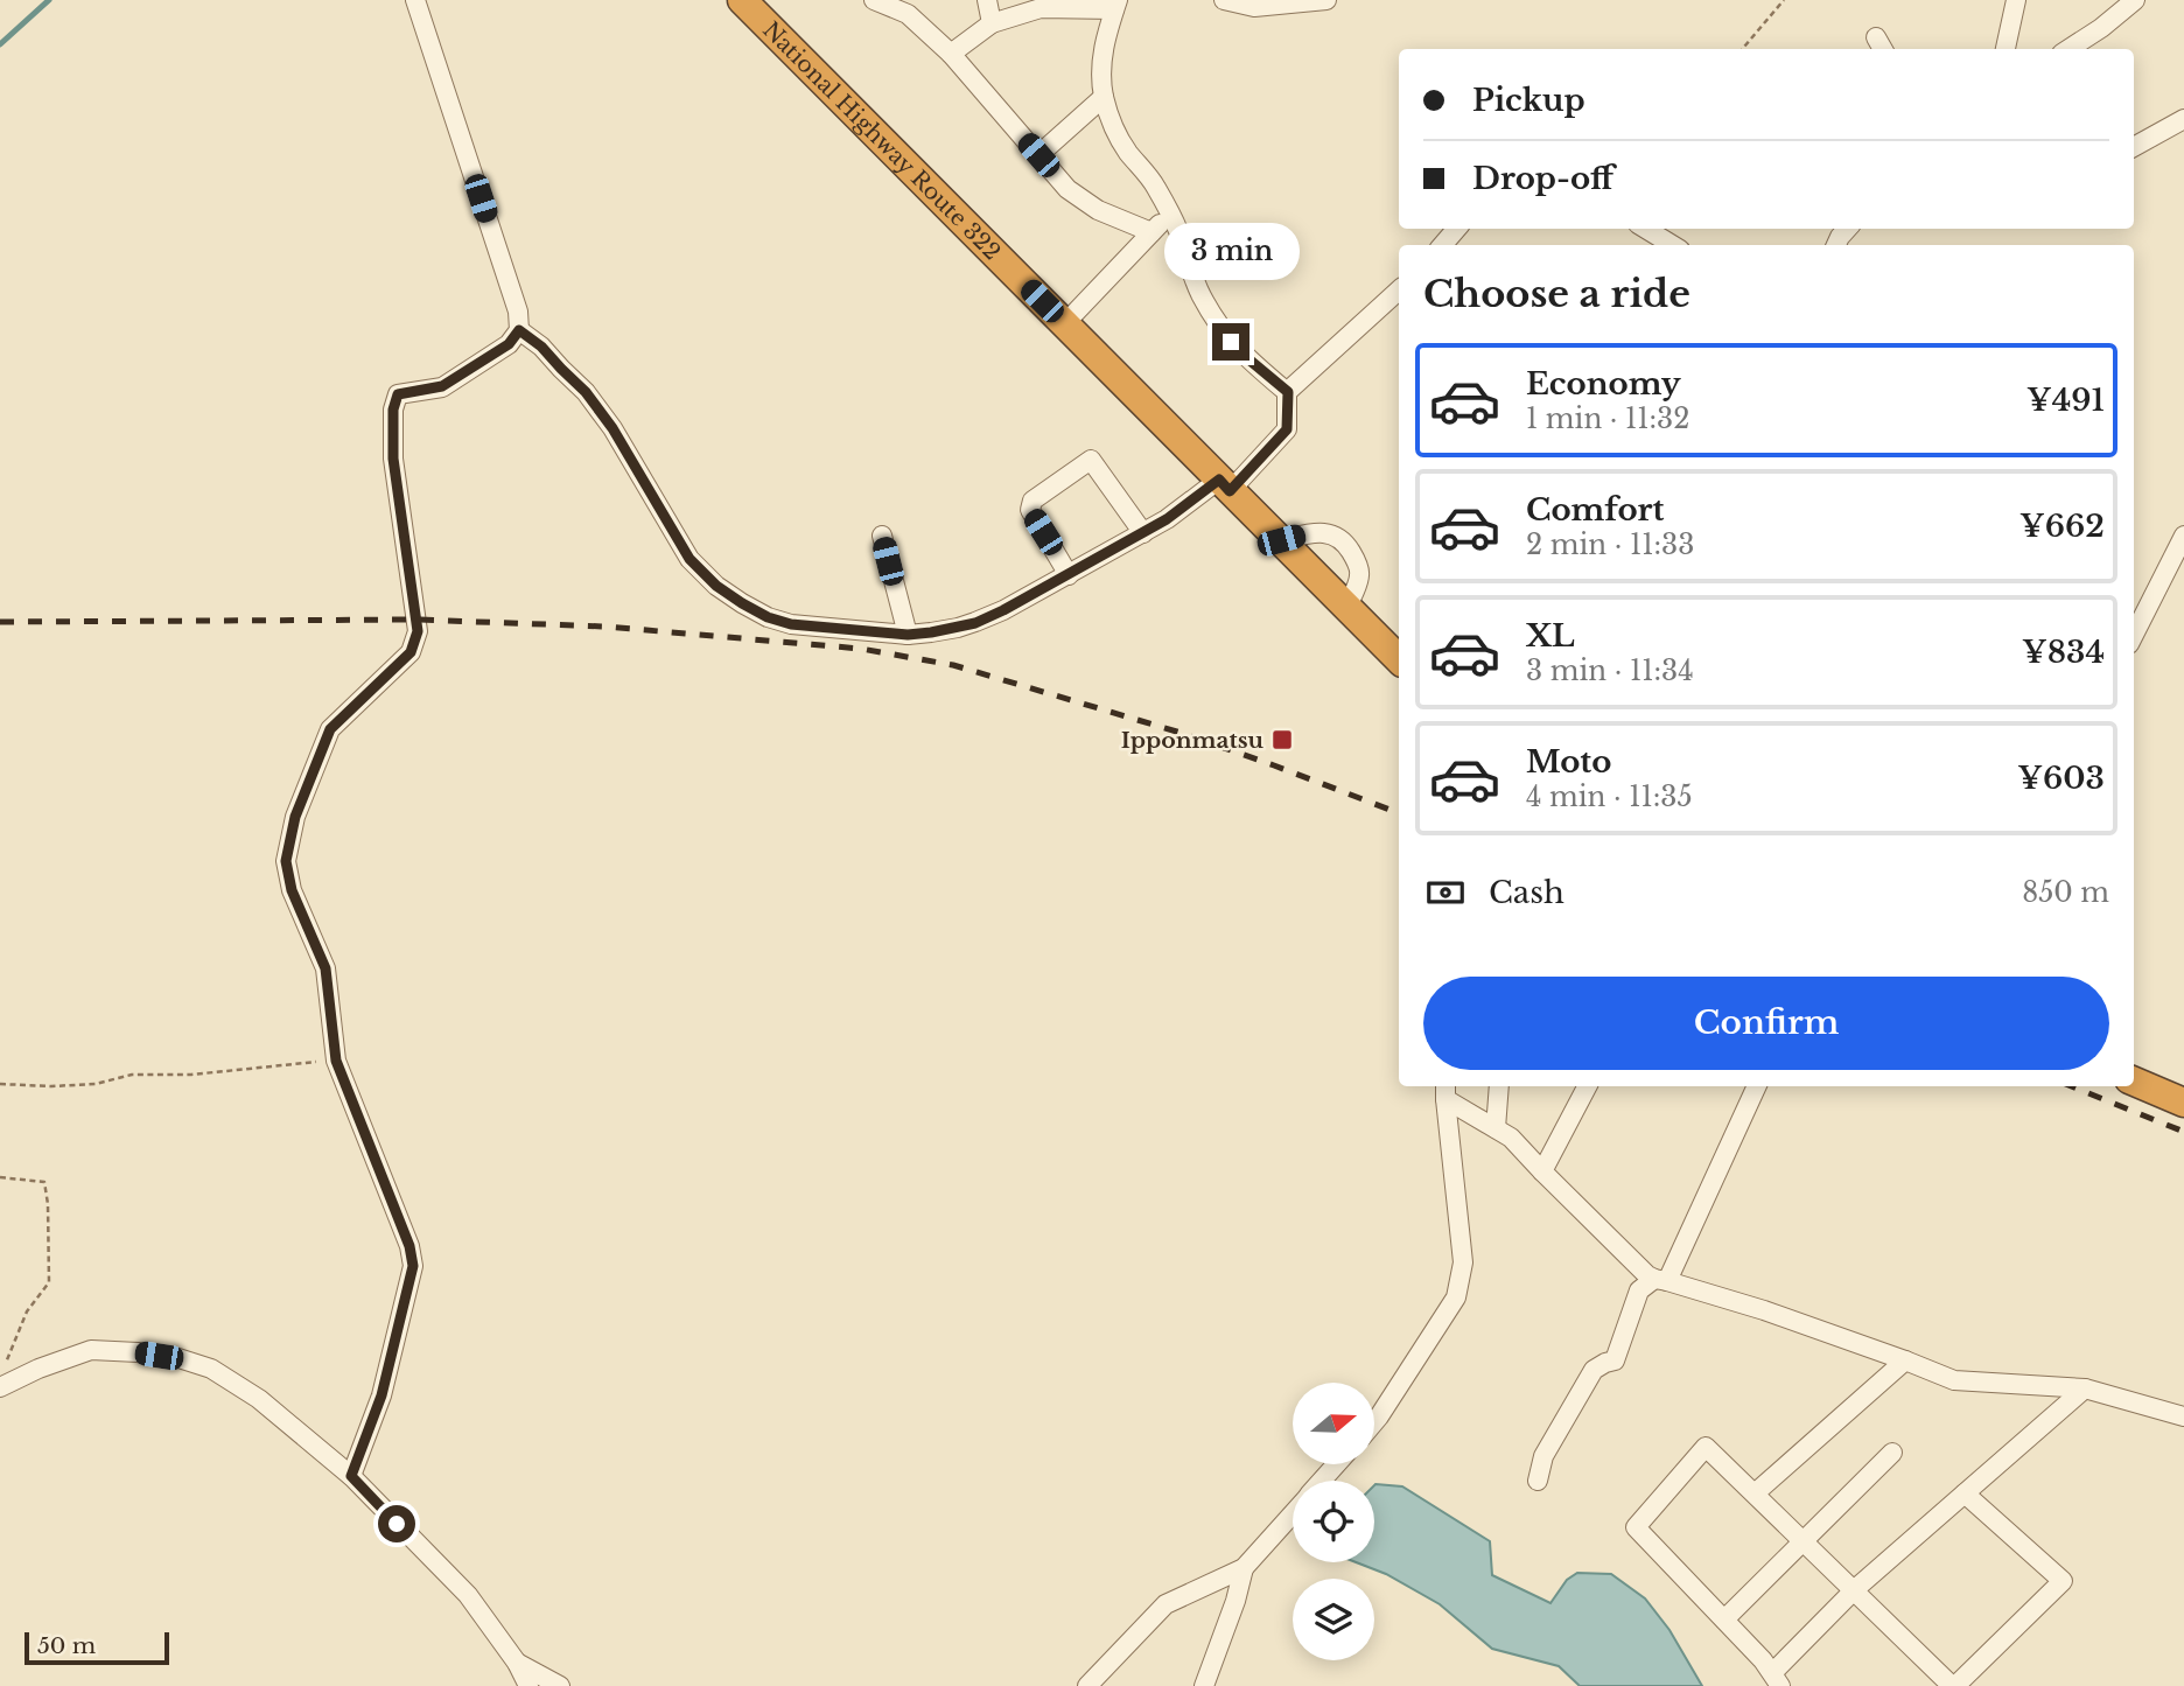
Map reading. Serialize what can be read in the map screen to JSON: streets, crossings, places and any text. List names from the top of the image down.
{
  "streets": {
    "highway": ["National Highway Route 322"]
  },
  "places": {
    "transit": ["Ipponmatsu"]
  },
  "scale_bar": "50 m",
  "north": "right",
  "page": {
    "banner": ["Pickup", "Drop-off"],
    "bubble": "3 min",
    "heading": "Choose a ride",
    "list": [
      {
        "name": "Economy",
        "note": "1 min · 11:32",
        "value": "¥491"
      },
      {
        "name": "Comfort",
        "note": "2 min · 11:33",
        "value": "¥662"
      },
      {
        "name": "XL",
        "note": "3 min · 11:34",
        "value": "¥834"
      },
      {
        "name": "Moto",
        "note": "4 min · 11:35",
        "value": "¥603"
      }
    ],
    "pay": ["Cash", "850 m"],
    "buttons": "Confirm",
    "scale": "50 m"
  }
}
